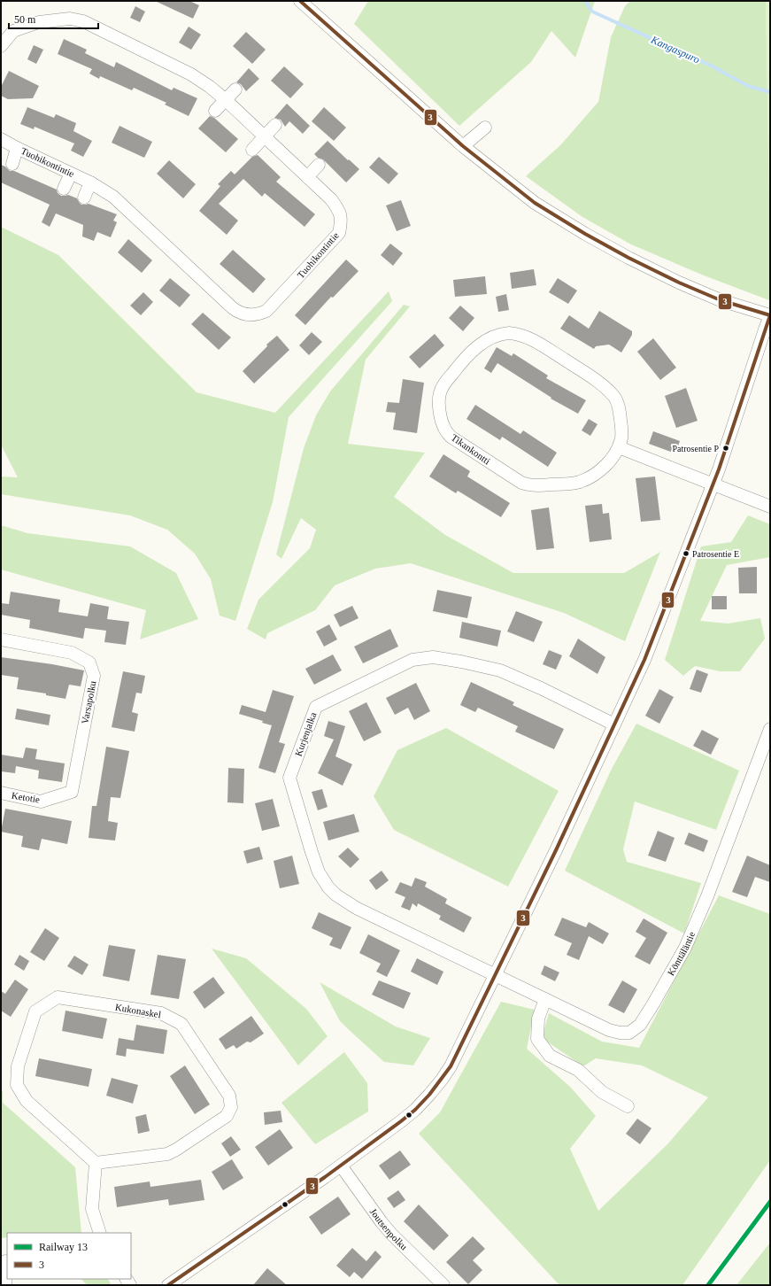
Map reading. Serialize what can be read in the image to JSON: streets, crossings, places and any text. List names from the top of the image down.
{
  "streets": {
    "street": [
      "Tuohikontintie",
      "Tikankontti",
      "Varsapolku",
      "Kurjenjalka",
      "Ketotie",
      "Könttäläntie",
      "Kukonaskel",
      "Joutsenpolku"
    ]
  },
  "crossings": [
    ["Varsapolku", "Ketotie"],
    ["Kurjenjalka", "Könttäläntie"]
  ],
  "water": ["Kangaspuro"],
  "places": ["Patrosentie P", "Patrosentie E"],
  "lines": ["transit line 3", "rail line 13"],
  "legend": ["Railway 13", "3"],
  "scale_bar": "50 m"
}
